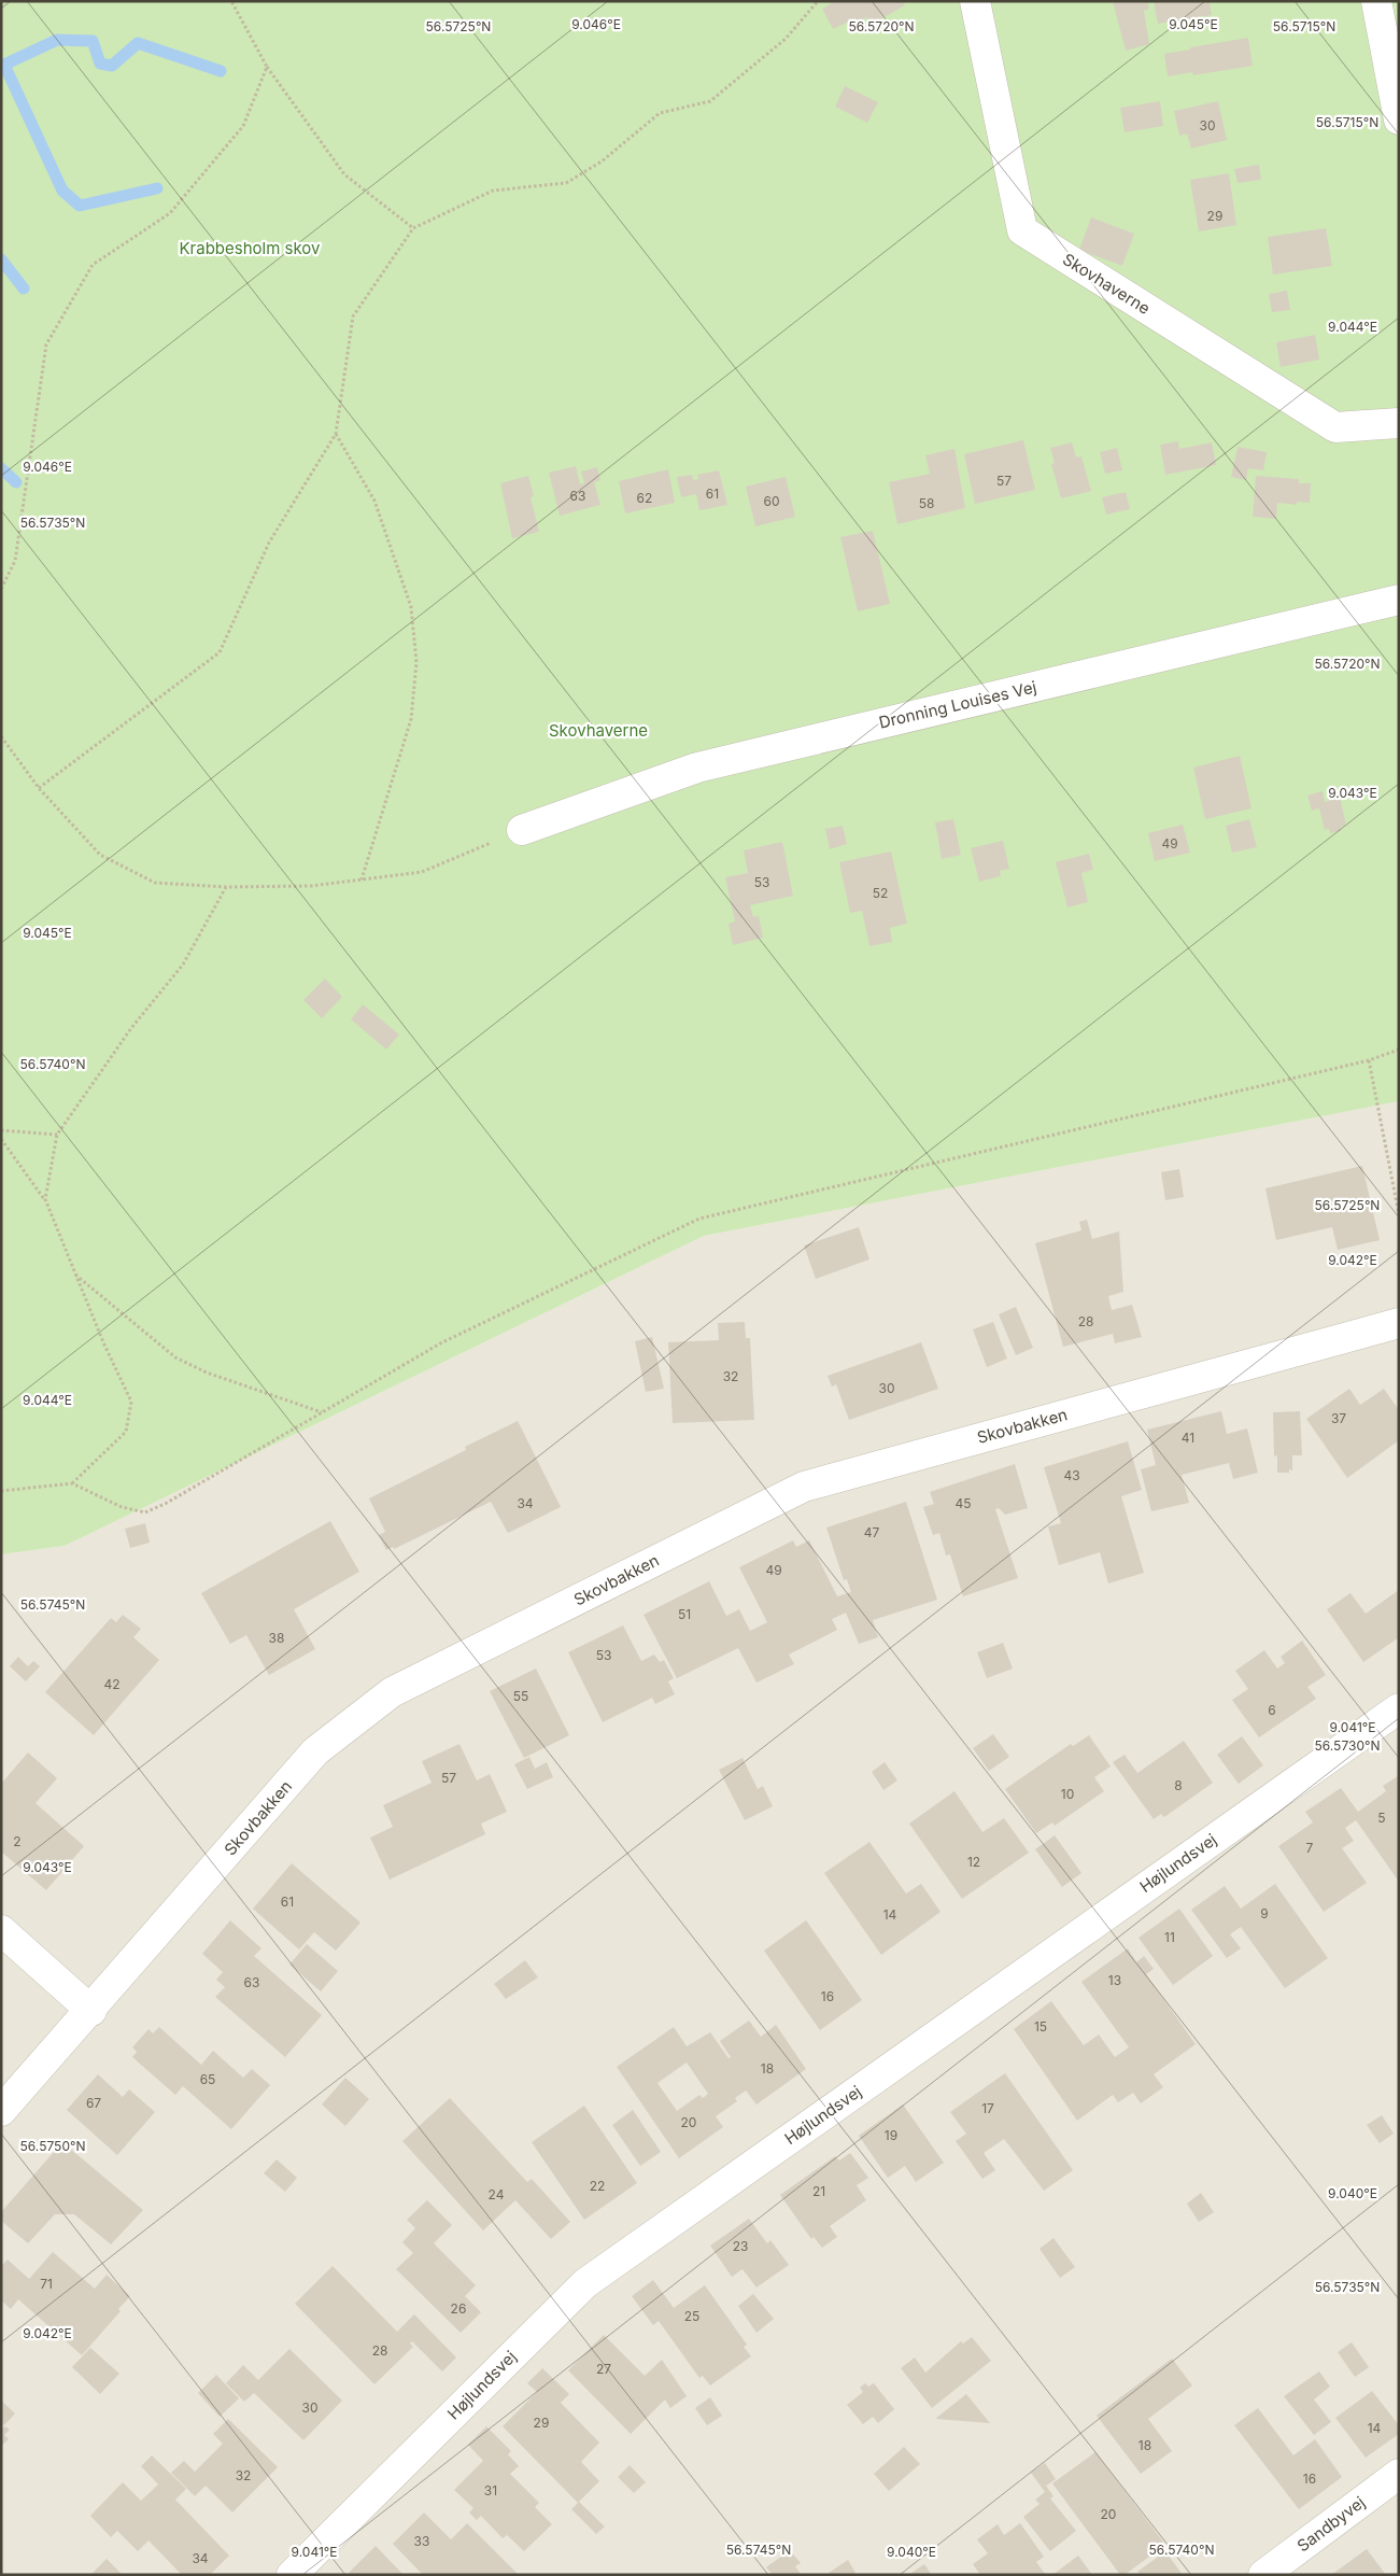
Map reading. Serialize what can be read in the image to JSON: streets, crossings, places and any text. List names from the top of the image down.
{
  "streets": {
    "street": [
      "Skovhaverne",
      "Dronning Louises Vej",
      "Skovbakken",
      "Højlundsvej",
      "Sandbyvej"
    ]
  },
  "parks": ["Krabbesholm skov", "Skovhaverne"],
  "house_numbers": [
    "30",
    "29",
    "57",
    "61",
    "63",
    "62",
    "60",
    "58",
    "49",
    "53",
    "52",
    "28",
    "32",
    "30",
    "37",
    "41",
    "43",
    "34",
    "45",
    "47",
    "49",
    "51",
    "38",
    "53",
    "42",
    "55",
    "6",
    "57",
    "8",
    "10",
    "5",
    "2",
    "7",
    "12",
    "61",
    "9",
    "14",
    "11",
    "13",
    "63",
    "16",
    "15",
    "18",
    "65",
    "67",
    "17",
    "20",
    "19",
    "22",
    "21",
    "24",
    "23",
    "71",
    "26",
    "25",
    "28",
    "27",
    "30",
    "29",
    "14",
    "18",
    "32",
    "16",
    "31",
    "20",
    "33",
    "34"
  ],
  "coordinates": [
    "9.046°E",
    "9.045°E",
    "56.5725°N",
    "56.5720°N",
    "56.5715°N",
    "9.044°E",
    "56.5735°N",
    "9.043°E",
    "56.5740°N",
    "9.042°E",
    "56.5745°N",
    "9.041°E",
    "56.5730°N",
    "56.5750°N",
    "9.040°E"
  ]
}
